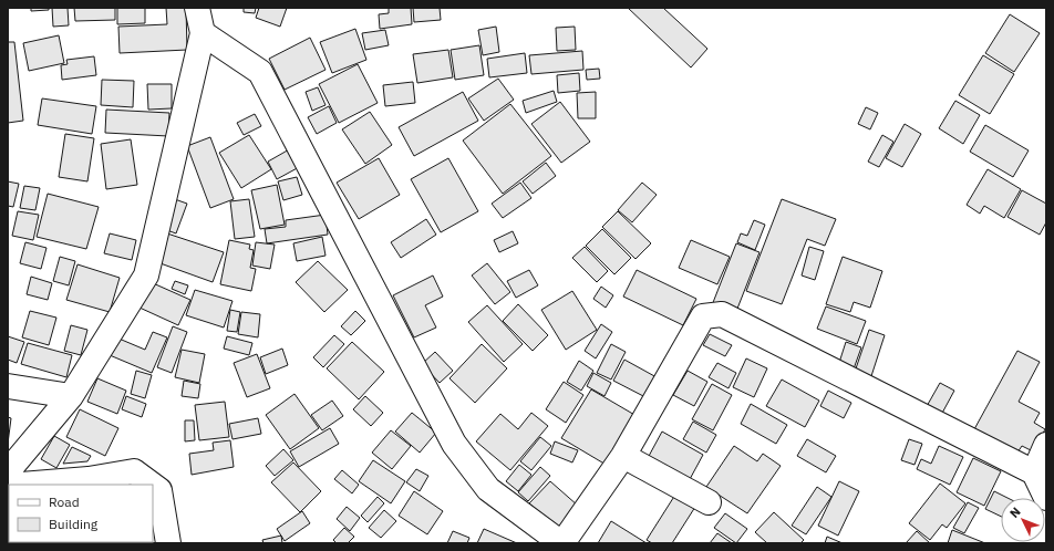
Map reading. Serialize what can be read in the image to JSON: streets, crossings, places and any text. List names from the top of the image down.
{
  "legend": ["Road", "Building"],
  "north": "top left"
}
